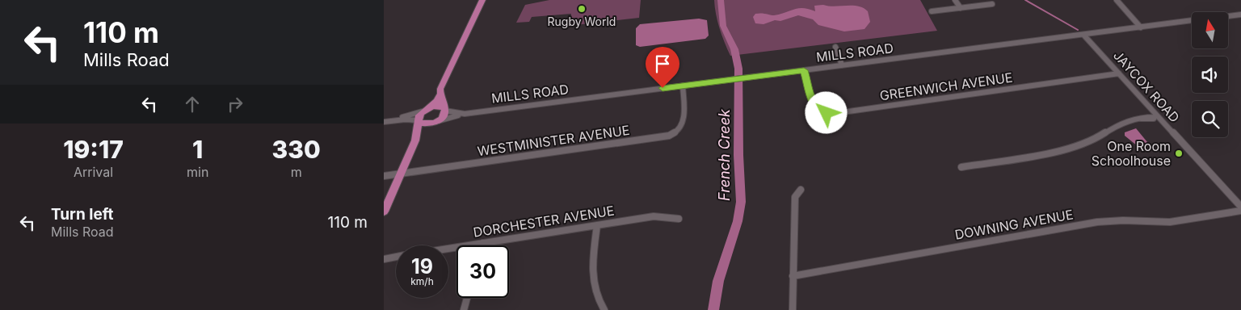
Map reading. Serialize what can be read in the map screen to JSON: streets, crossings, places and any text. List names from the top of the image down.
{
  "streets": {
    "street": [
      "MILLS ROAD",
      "GREENWICH AVENUE",
      "JAYCOX ROAD",
      "WESTMINISTER AVENUE",
      "DORCHESTER AVENUE",
      "DOWNING AVENUE"
    ]
  },
  "crossings": [
    ["MILLS ROAD", "GREENWICH AVENUE"],
    ["MILLS ROAD", "JAYCOX ROAD"],
    ["MILLS ROAD", "WESTMINISTER AVENUE"],
    ["GREENWICH AVENUE", "JAYCOX ROAD"]
  ],
  "water": ["French Creek"],
  "places": ["Rugby World", "One Room Schoolhouse"],
  "north": "top",
  "page": {
    "turn": ["110 m", "Mills Road"],
    "eta": [
      "19:17",
      "Arrival",
      "1",
      "min",
      "330",
      "m"
    ],
    "list": [
      {
        "name": "Turn left",
        "note": "Mills Road",
        "value": "110 m"
      }
    ],
    "speed": "19 km/h",
    "limit": "30"
  }
}
